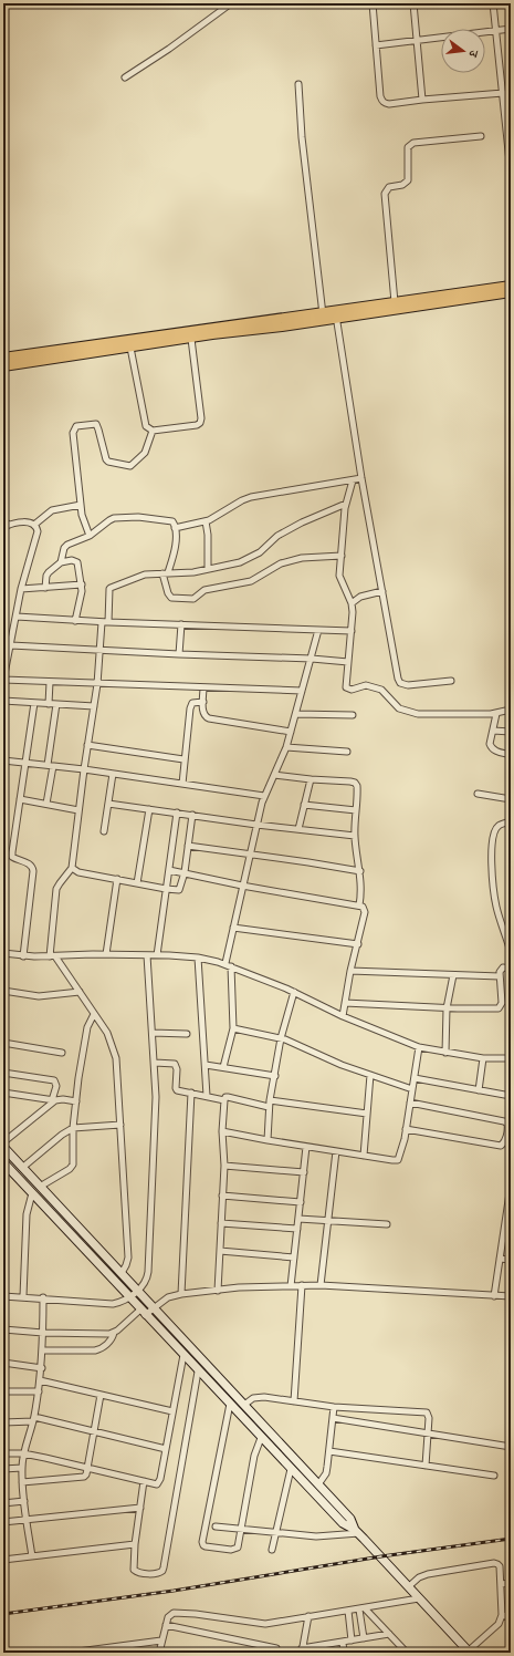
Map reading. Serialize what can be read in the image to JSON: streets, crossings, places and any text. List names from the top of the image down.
{
  "north": "right"
}
